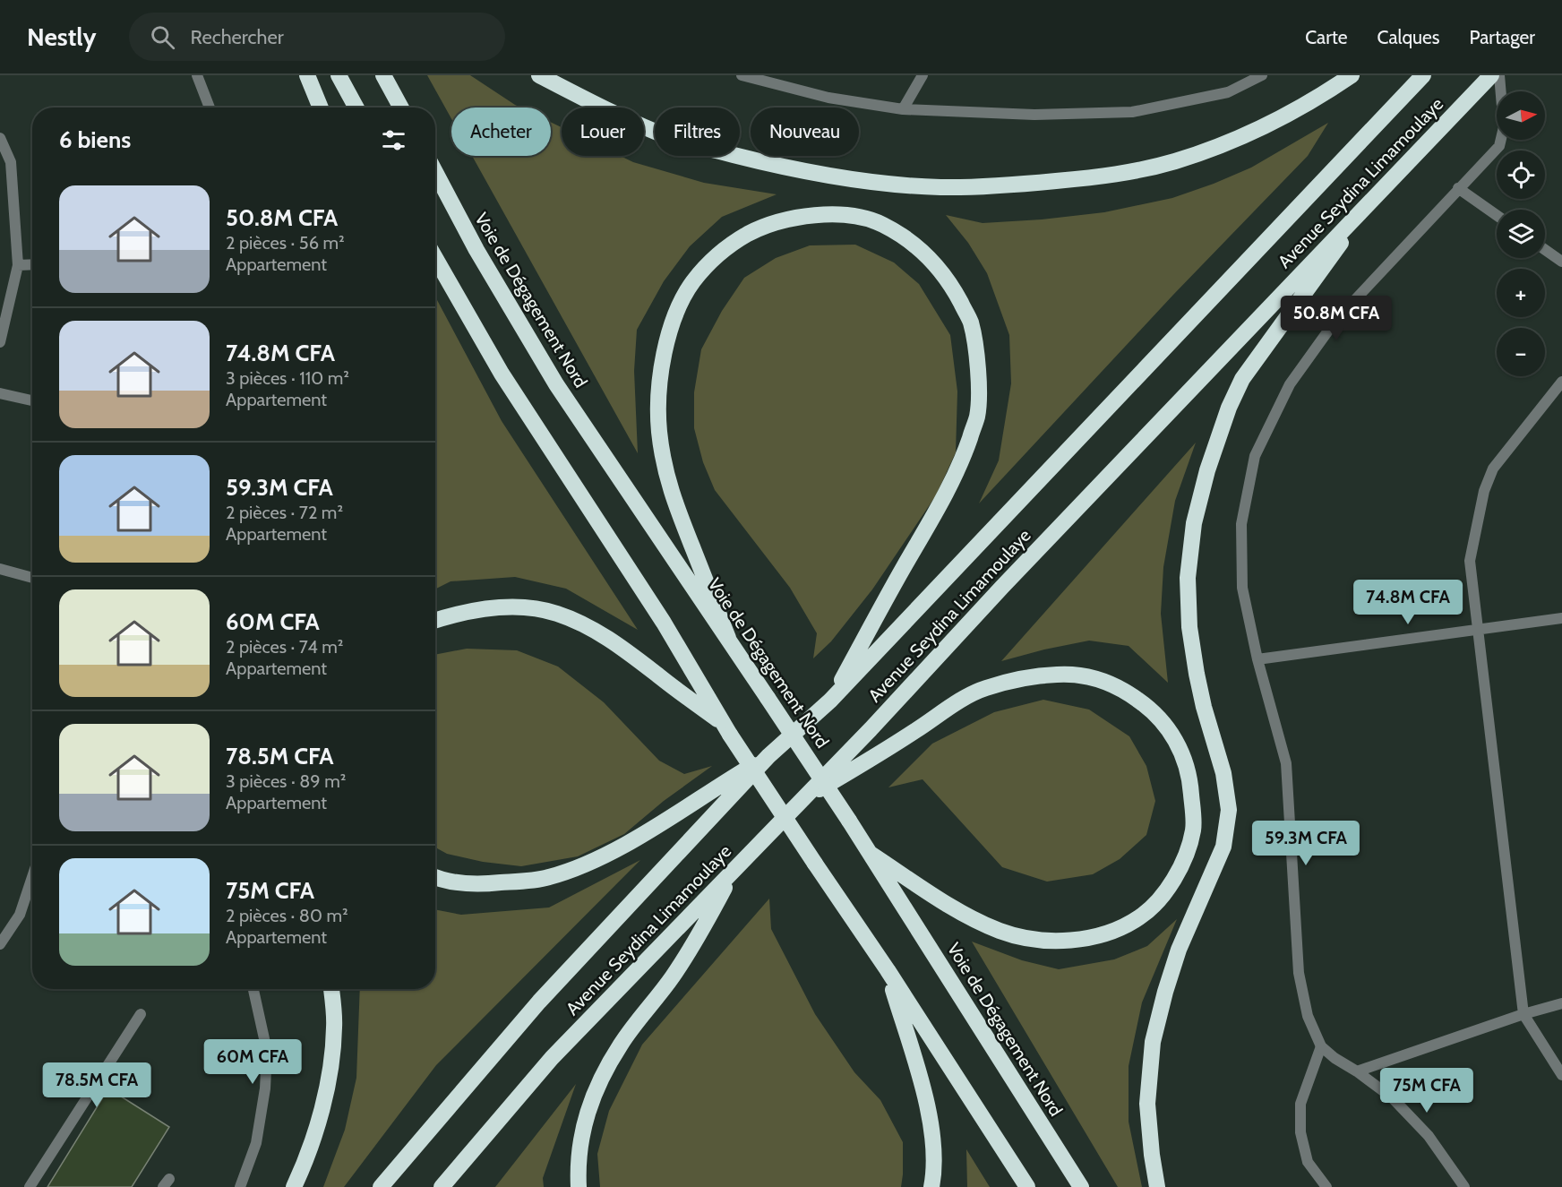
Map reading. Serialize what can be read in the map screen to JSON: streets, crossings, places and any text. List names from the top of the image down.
{
  "streets": {
    "highway": ["Avenue Seydina Limamoulaye", "Voie de Dégagement Nord"]
  },
  "north": "right",
  "page": {
    "header": "Nestly",
    "search": "Rechercher",
    "nav": ["Carte", "Calques", "Partager"],
    "map_buttons": ["+", "−"],
    "chip": [
      "Acheter",
      "Louer",
      "Filtres",
      "Nouveau"
    ],
    "heading": "6 biens",
    "list": [
      {
        "name": "50.8M CFA",
        "note": "2 pièces · 56 m² · Appartement"
      },
      {
        "name": "74.8M CFA",
        "note": "3 pièces · 110 m² · Appartement"
      },
      {
        "name": "59.3M CFA",
        "note": "2 pièces · 72 m² · Appartement"
      },
      {
        "name": "60M CFA",
        "note": "2 pièces · 74 m² · Appartement"
      },
      {
        "name": "78.5M CFA",
        "note": "3 pièces · 89 m² · Appartement"
      },
      {
        "name": "75M CFA",
        "note": "2 pièces · 80 m² · Appartement"
      }
    ],
    "price": [
      "50.8M CFA",
      "74.8M CFA",
      "59.3M CFA",
      "60M CFA",
      "78.5M CFA",
      "75M CFA"
    ]
  }
}
